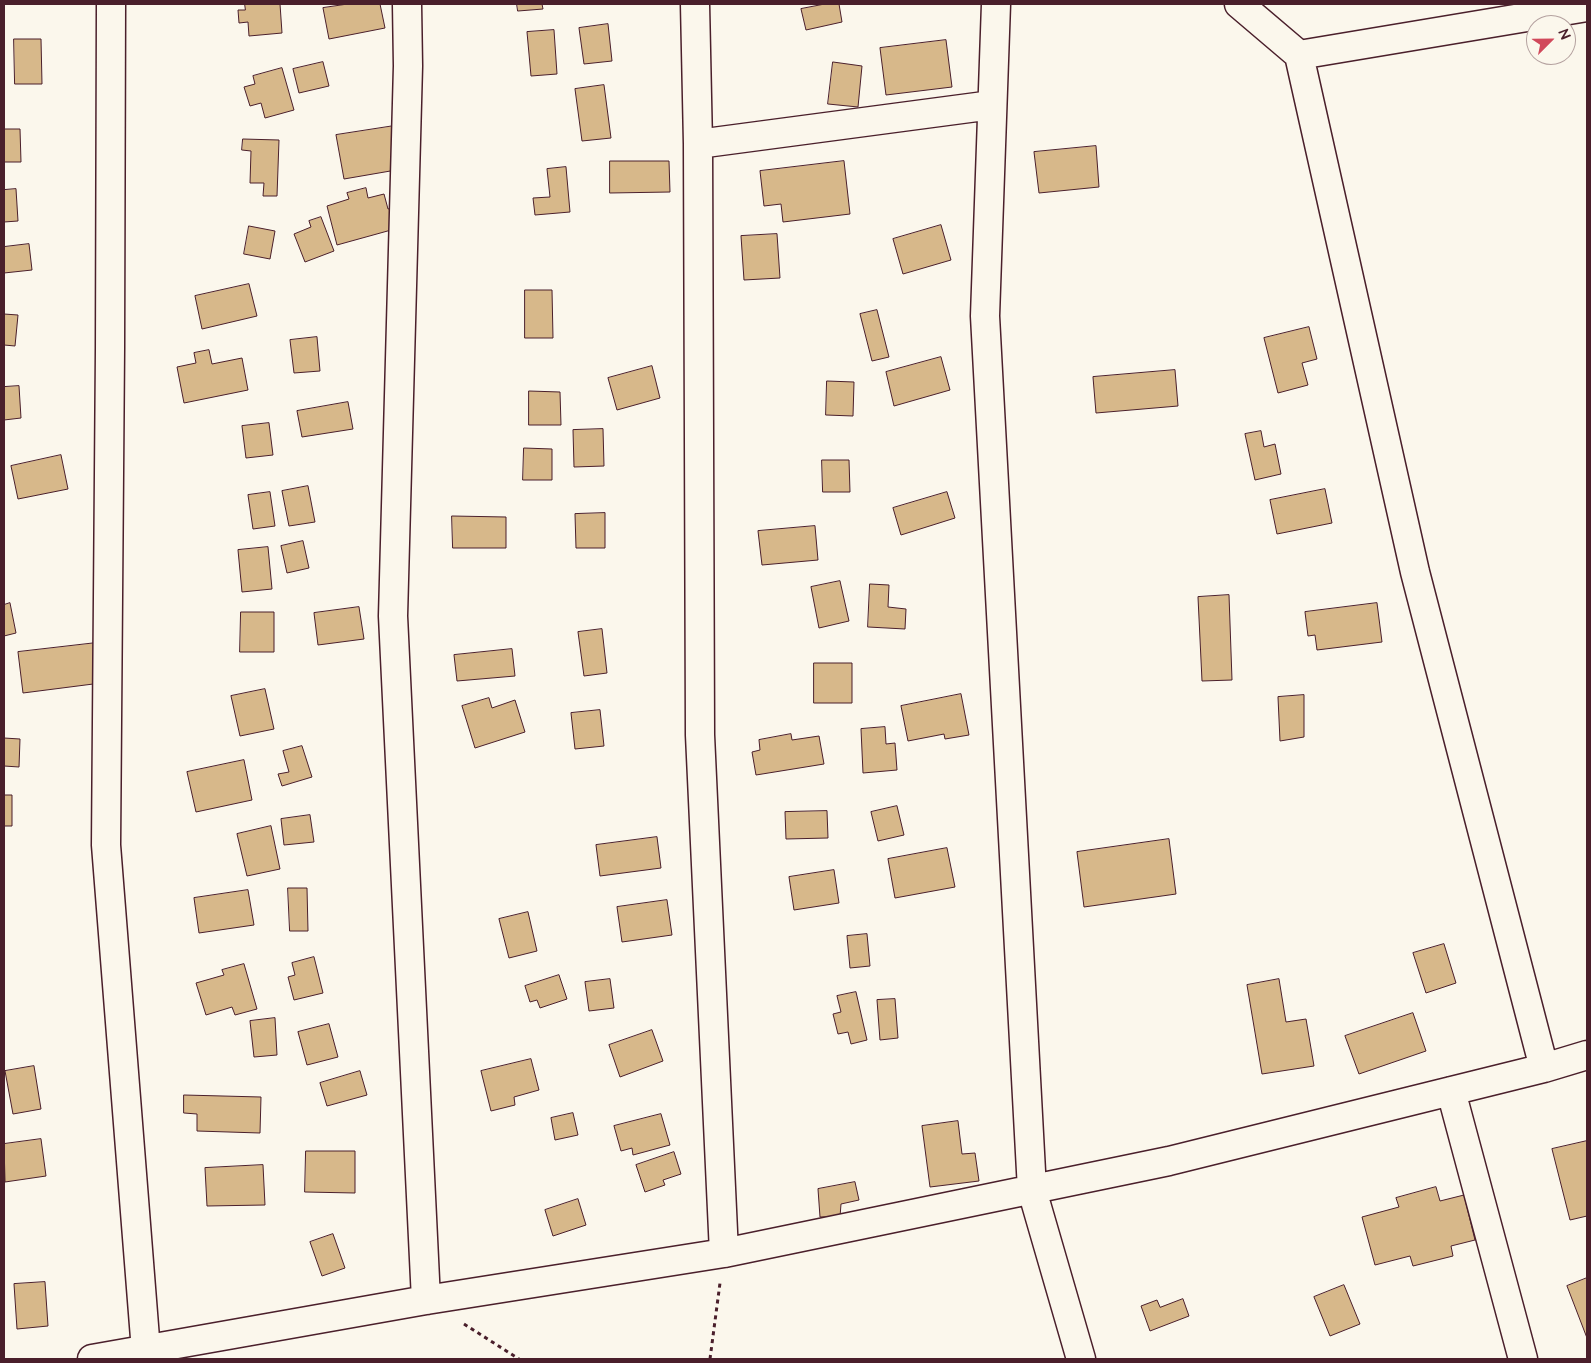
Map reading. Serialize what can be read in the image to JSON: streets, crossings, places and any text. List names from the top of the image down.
{
  "north": "top right"
}
